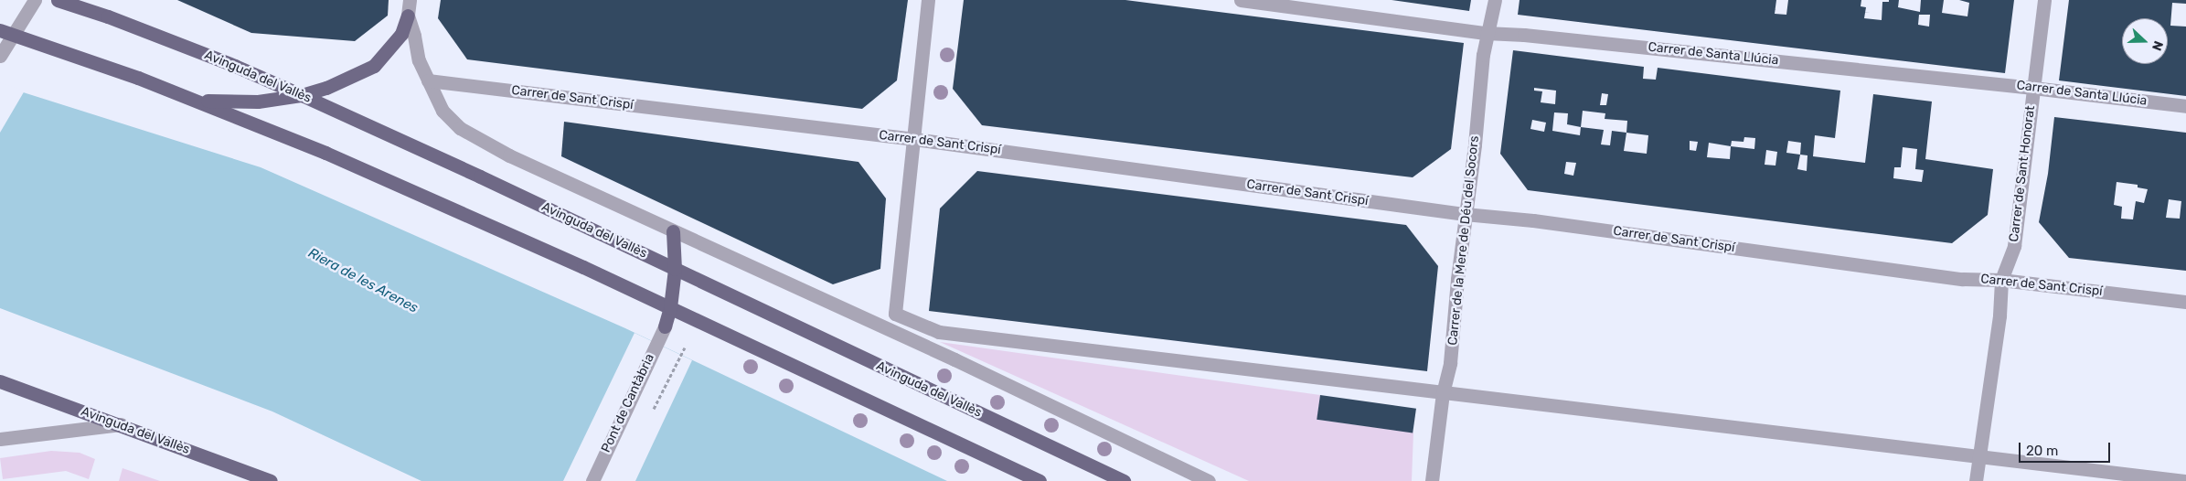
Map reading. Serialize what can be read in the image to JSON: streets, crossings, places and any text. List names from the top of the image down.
{
  "streets": {
    "main road": ["Avinguda del Vallès"],
    "street": [
      "Carrer de Santa Llúcia",
      "Carrer de Sant Crispí",
      "Carrer de Sant Honorat",
      "Carrer de la Mere de Déu del Socors",
      "Pont de Cantàbria"
    ]
  },
  "crossings": [
    ["Carrer de Santa Llúcia", "Carrer de Sant Honorat"],
    ["Carrer de Santa Llúcia", "Carrer de la Mere de Déu del Socors"],
    ["Carrer de Sant Crispí", "Carrer de Sant Honorat"],
    ["Carrer de Sant Crispí", "Carrer de la Mere de Déu del Socors"]
  ],
  "water": ["Riera de les Arenes"],
  "scale_bar": "20 m",
  "north": "right"
}
